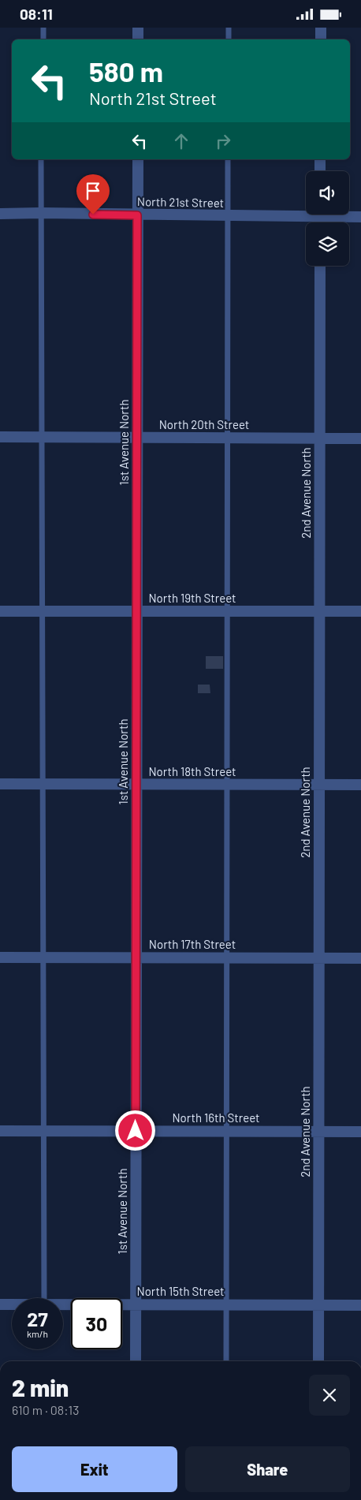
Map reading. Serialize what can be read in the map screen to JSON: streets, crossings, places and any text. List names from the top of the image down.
{
  "streets": {
    "street": [
      "North 21st Street",
      "North 20th Street",
      "1st Avenue North",
      "2nd Avenue North",
      "North 19th Street",
      "North 18th Street",
      "North 17th Street",
      "North 16th Street",
      "North 15th Street"
    ]
  },
  "crossings": [
    ["North 21st Street", "1st Avenue North"],
    ["North 20th Street", "1st Avenue North"],
    ["North 20th Street", "2nd Avenue North"],
    ["1st Avenue North", "North 19th Street"],
    ["1st Avenue North", "North 18th Street"],
    ["1st Avenue North", "North 17th Street"],
    ["1st Avenue North", "North 16th Street"],
    ["1st Avenue North", "North 15th Street"],
    ["2nd Avenue North", "North 19th Street"],
    ["2nd Avenue North", "North 18th Street"],
    ["2nd Avenue North", "North 17th Street"],
    ["2nd Avenue North", "North 16th Street"],
    ["2nd Avenue North", "North 15th Street"]
  ],
  "page": {
    "status": "08:11",
    "turn": ["580 m", "North 21st Street"],
    "speed": "27 km/h",
    "limit": "30",
    "heading": ["2 min", "610 m · 08:13"],
    "buttons": ["Exit", "Share"]
  }
}
